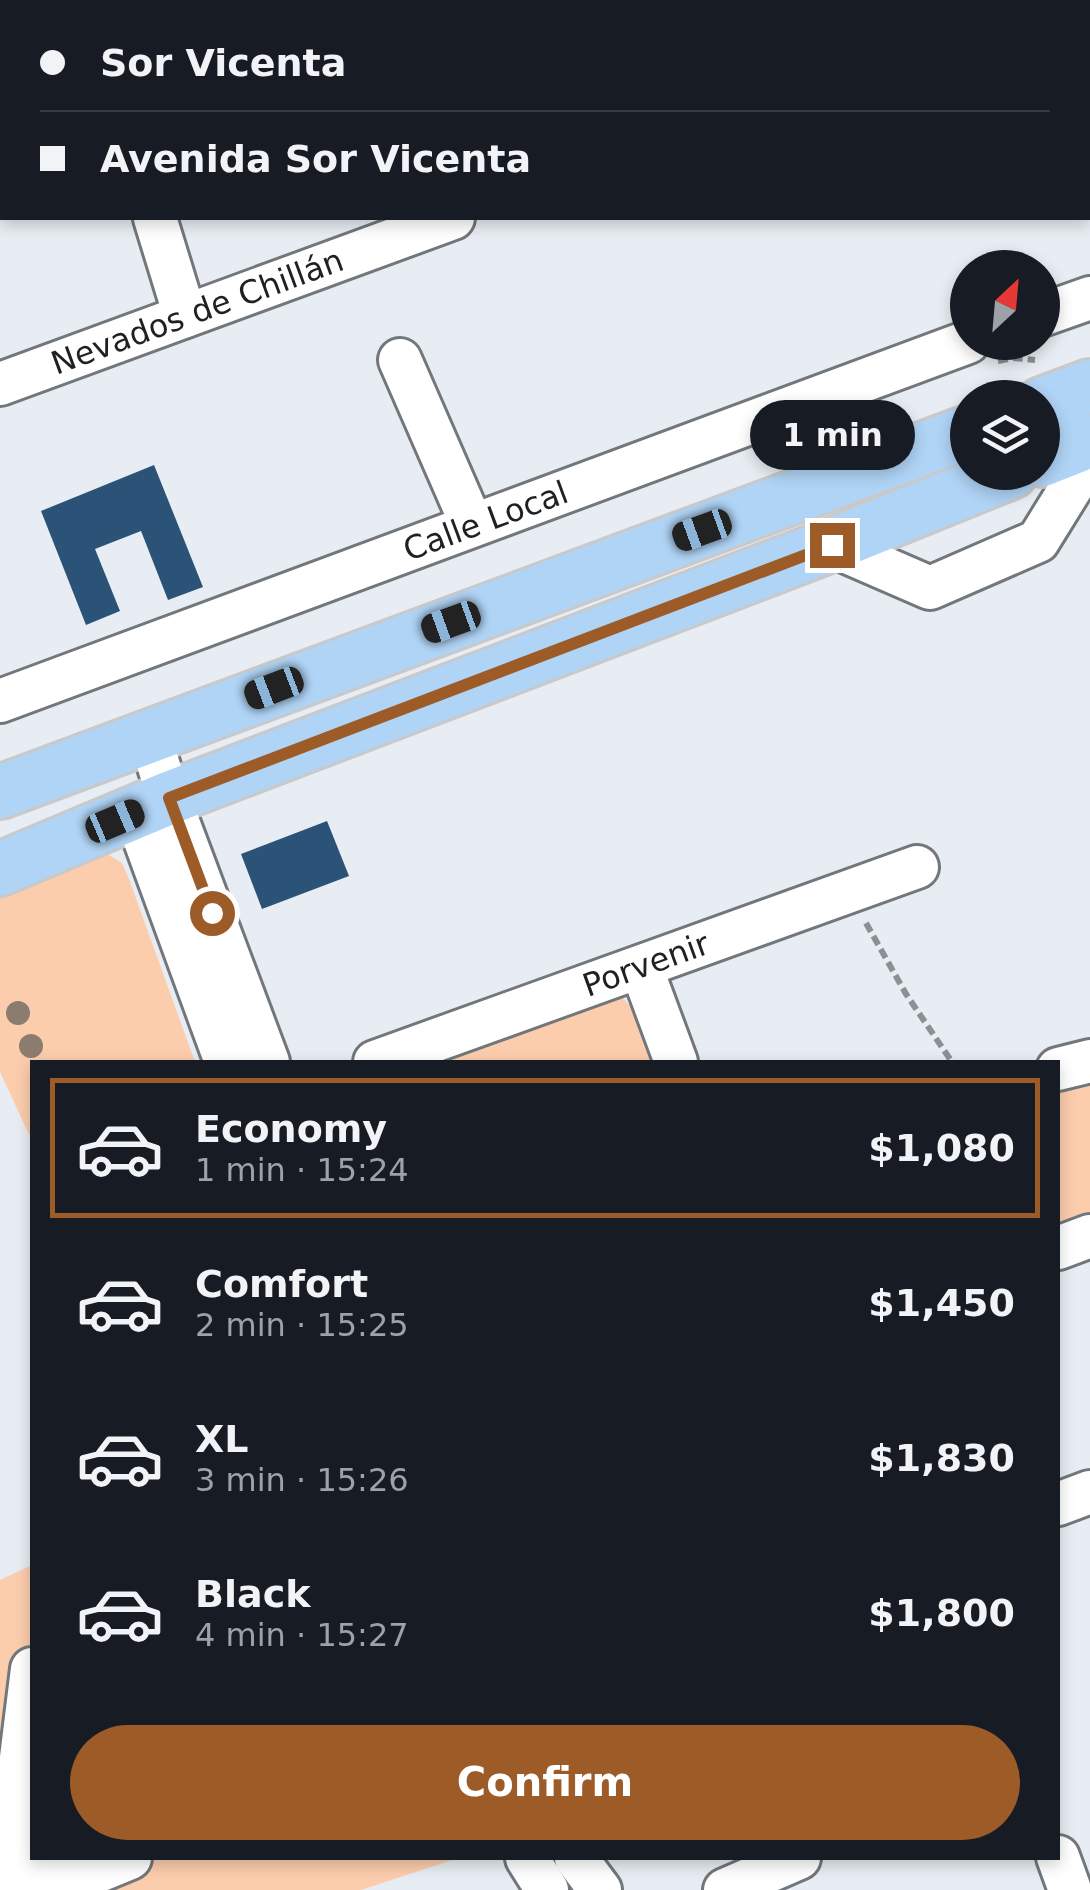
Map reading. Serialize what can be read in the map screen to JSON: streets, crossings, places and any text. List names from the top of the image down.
{
  "streets": {
    "street": ["Nevados de Chillán", "Calle Local", "Porvenir"]
  },
  "north": "top right",
  "page": {
    "banner": ["Sor Vicenta", "Avenida Sor Vicenta"],
    "bubble": "1 min",
    "list": [
      {
        "name": "Economy",
        "note": "1 min · 15:24",
        "value": "$1,080"
      },
      {
        "name": "Comfort",
        "note": "2 min · 15:25",
        "value": "$1,450"
      },
      {
        "name": "XL",
        "note": "3 min · 15:26",
        "value": "$1,830"
      },
      {
        "name": "Black",
        "note": "4 min · 15:27",
        "value": "$1,800"
      }
    ],
    "buttons": "Confirm"
  }
}
